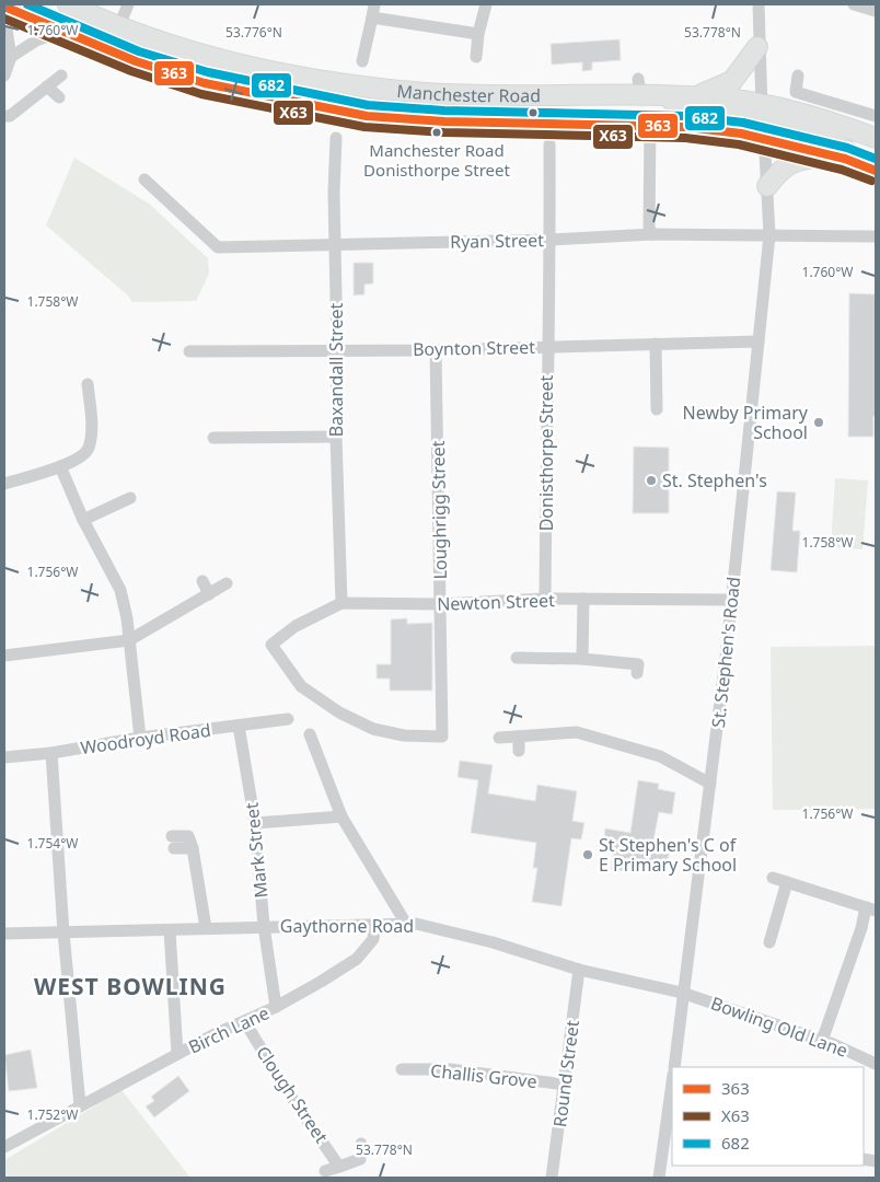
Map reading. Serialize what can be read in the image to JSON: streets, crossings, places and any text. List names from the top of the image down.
{
  "streets": {
    "main road": ["Manchester Road"],
    "street": [
      "Ryan Street",
      "Boynton Street",
      "Baxandall Street",
      "Donisthorpe Street",
      "Loughrigg Street",
      "Newton Street",
      "St. Stephen's Road",
      "Woodroyd Road",
      "Mark Street",
      "Gaythorne Road",
      "Bowling Old Lane",
      "Birch Lane",
      "Round Street",
      "Challis Grove",
      "Clough Street"
    ]
  },
  "crossings": [
    ["Manchester Road", "St. Stephen's Road"],
    ["Ryan Street", "Baxandall Street"],
    ["Ryan Street", "Donisthorpe Street"],
    ["Ryan Street", "St. Stephen's Road"],
    ["Boynton Street", "Baxandall Street"],
    ["Boynton Street", "Donisthorpe Street"],
    ["Boynton Street", "Loughrigg Street"],
    ["Boynton Street", "St. Stephen's Road"],
    ["Baxandall Street", "Newton Street"],
    ["Donisthorpe Street", "Newton Street"],
    ["Loughrigg Street", "Newton Street"],
    ["Newton Street", "St. Stephen's Road"],
    ["St. Stephen's Road", "Gaythorne Road"],
    ["St. Stephen's Road", "Bowling Old Lane"],
    ["Woodroyd Road", "Mark Street"],
    ["Mark Street", "Gaythorne Road"],
    ["Mark Street", "Birch Lane"],
    ["Gaythorne Road", "Bowling Old Lane"],
    ["Gaythorne Road", "Birch Lane"],
    ["Gaythorne Road", "Round Street"],
    ["Birch Lane", "Clough Street"],
    ["Round Street", "Challis Grove"]
  ],
  "districts": ["WEST BOWLING"],
  "places": [
    "Manchester Road Donisthorpe Street",
    "Newby Primary School",
    "St. Stephen's",
    "St Stephen's C of E Primary School"
  ],
  "lines": ["transit line 682", "transit line 363", "transit line X63"],
  "legend": ["363", "X63", "682"],
  "coordinates": [
    "1.760°W",
    "53.776°N",
    "53.778°N",
    "1.758°W",
    "1.756°W",
    "1.754°W",
    "1.752°W"
  ]
}
